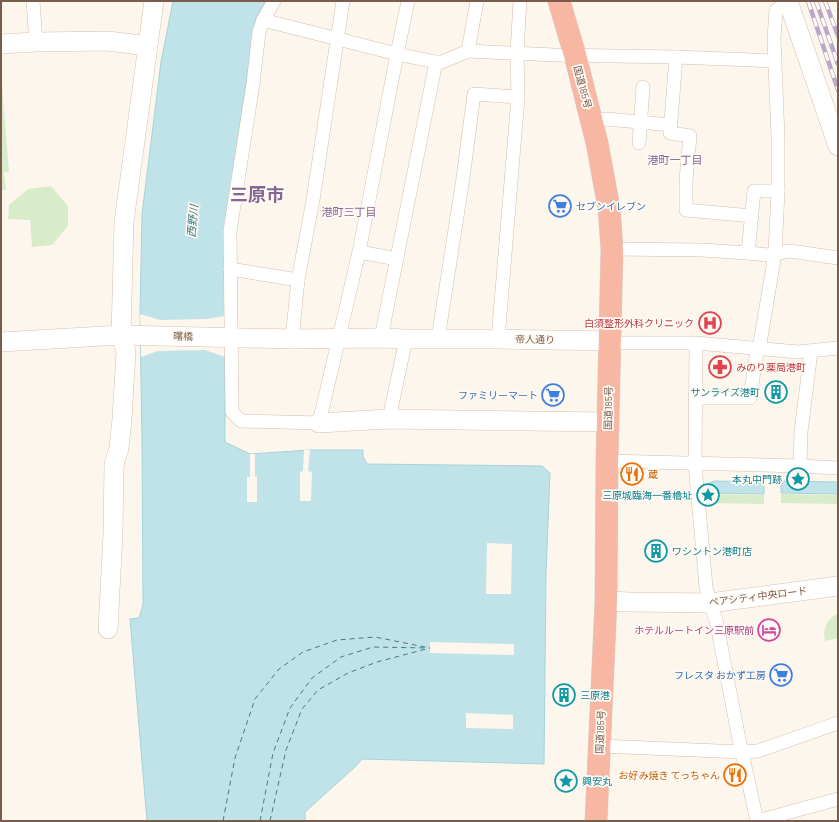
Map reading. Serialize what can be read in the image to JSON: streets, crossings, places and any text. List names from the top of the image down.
{
  "streets": {
    "highway": ["国道185号"],
    "street": ["曙橋", "帝人通り", "ペアシティ中央ロード"]
  },
  "crossings": [
    ["国道185号", "帝人通り"],
    ["国道185号", "ペアシティ中央ロード"],
    ["曙橋", "帝人通り"]
  ],
  "districts": ["港町一丁目", "三原市", "港町三丁目"],
  "water": ["西野川"],
  "places": {
    "supermarket": ["セブンイレブン", "ファミリーマート", "フレスタ おかず工房"],
    "hospital": ["白須整形外科クリニック"],
    "pharmacy": ["みのり薬局港町"],
    "building": ["サンライズ港町", "ワシントン港町店", "三原港"],
    "restaurant": ["蔵", "お好み焼き てっちゃん"],
    "place": ["本丸中門跡", "三原城臨海一番櫓址", "興安丸"],
    "hotel": ["ホテルルートイン三原駅前"]
  }
}
